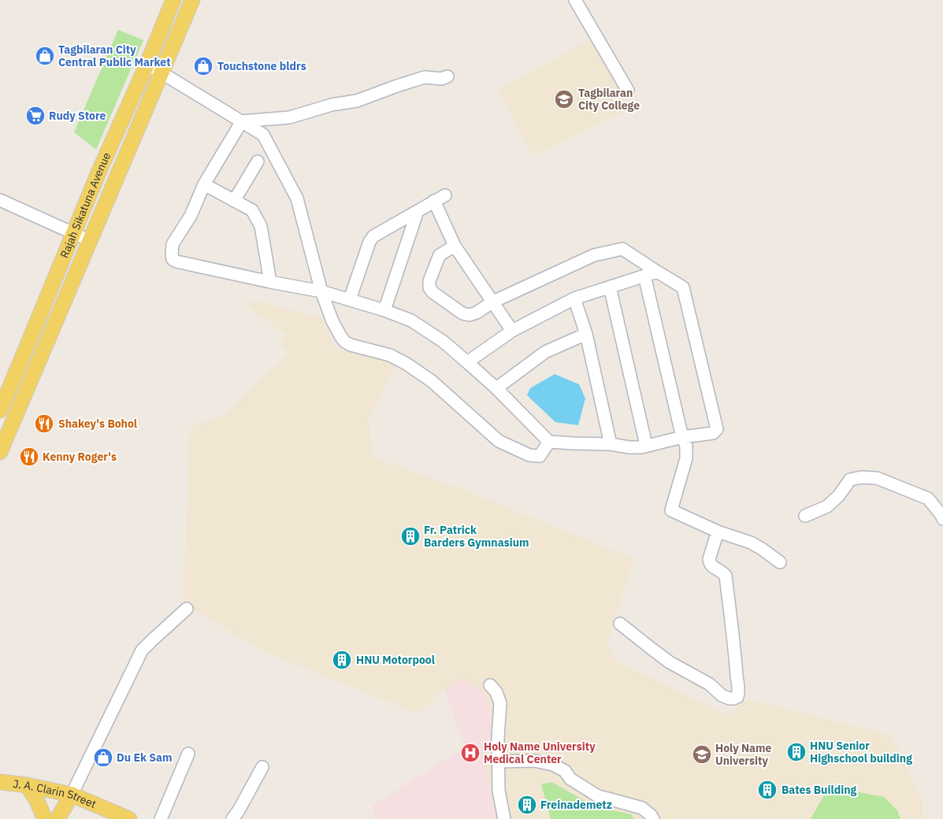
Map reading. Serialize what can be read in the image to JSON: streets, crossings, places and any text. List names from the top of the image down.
{
  "streets": {
    "main road": ["Rajah Sikatuna Avenue", "J. A. Clarin Street"]
  },
  "places": {
    "shop": ["Tagbilaran City Central Public Market", "Touchstone bldrs", "Du Ek Sam"],
    "school or university": ["Tagbilaran City College", "Holy Name University"],
    "supermarket": ["Rudy Store"],
    "restaurant": ["Shakey's Bohol", "Kenny Roger's"],
    "building": [
      "Fr. Patrick Barders Gymnasium",
      "HNU Motorpool",
      "HNU Senior Highschool building",
      "Bates Building",
      "Freinademetz"
    ],
    "hospital": ["Holy Name University Medical Center"]
  }
}
